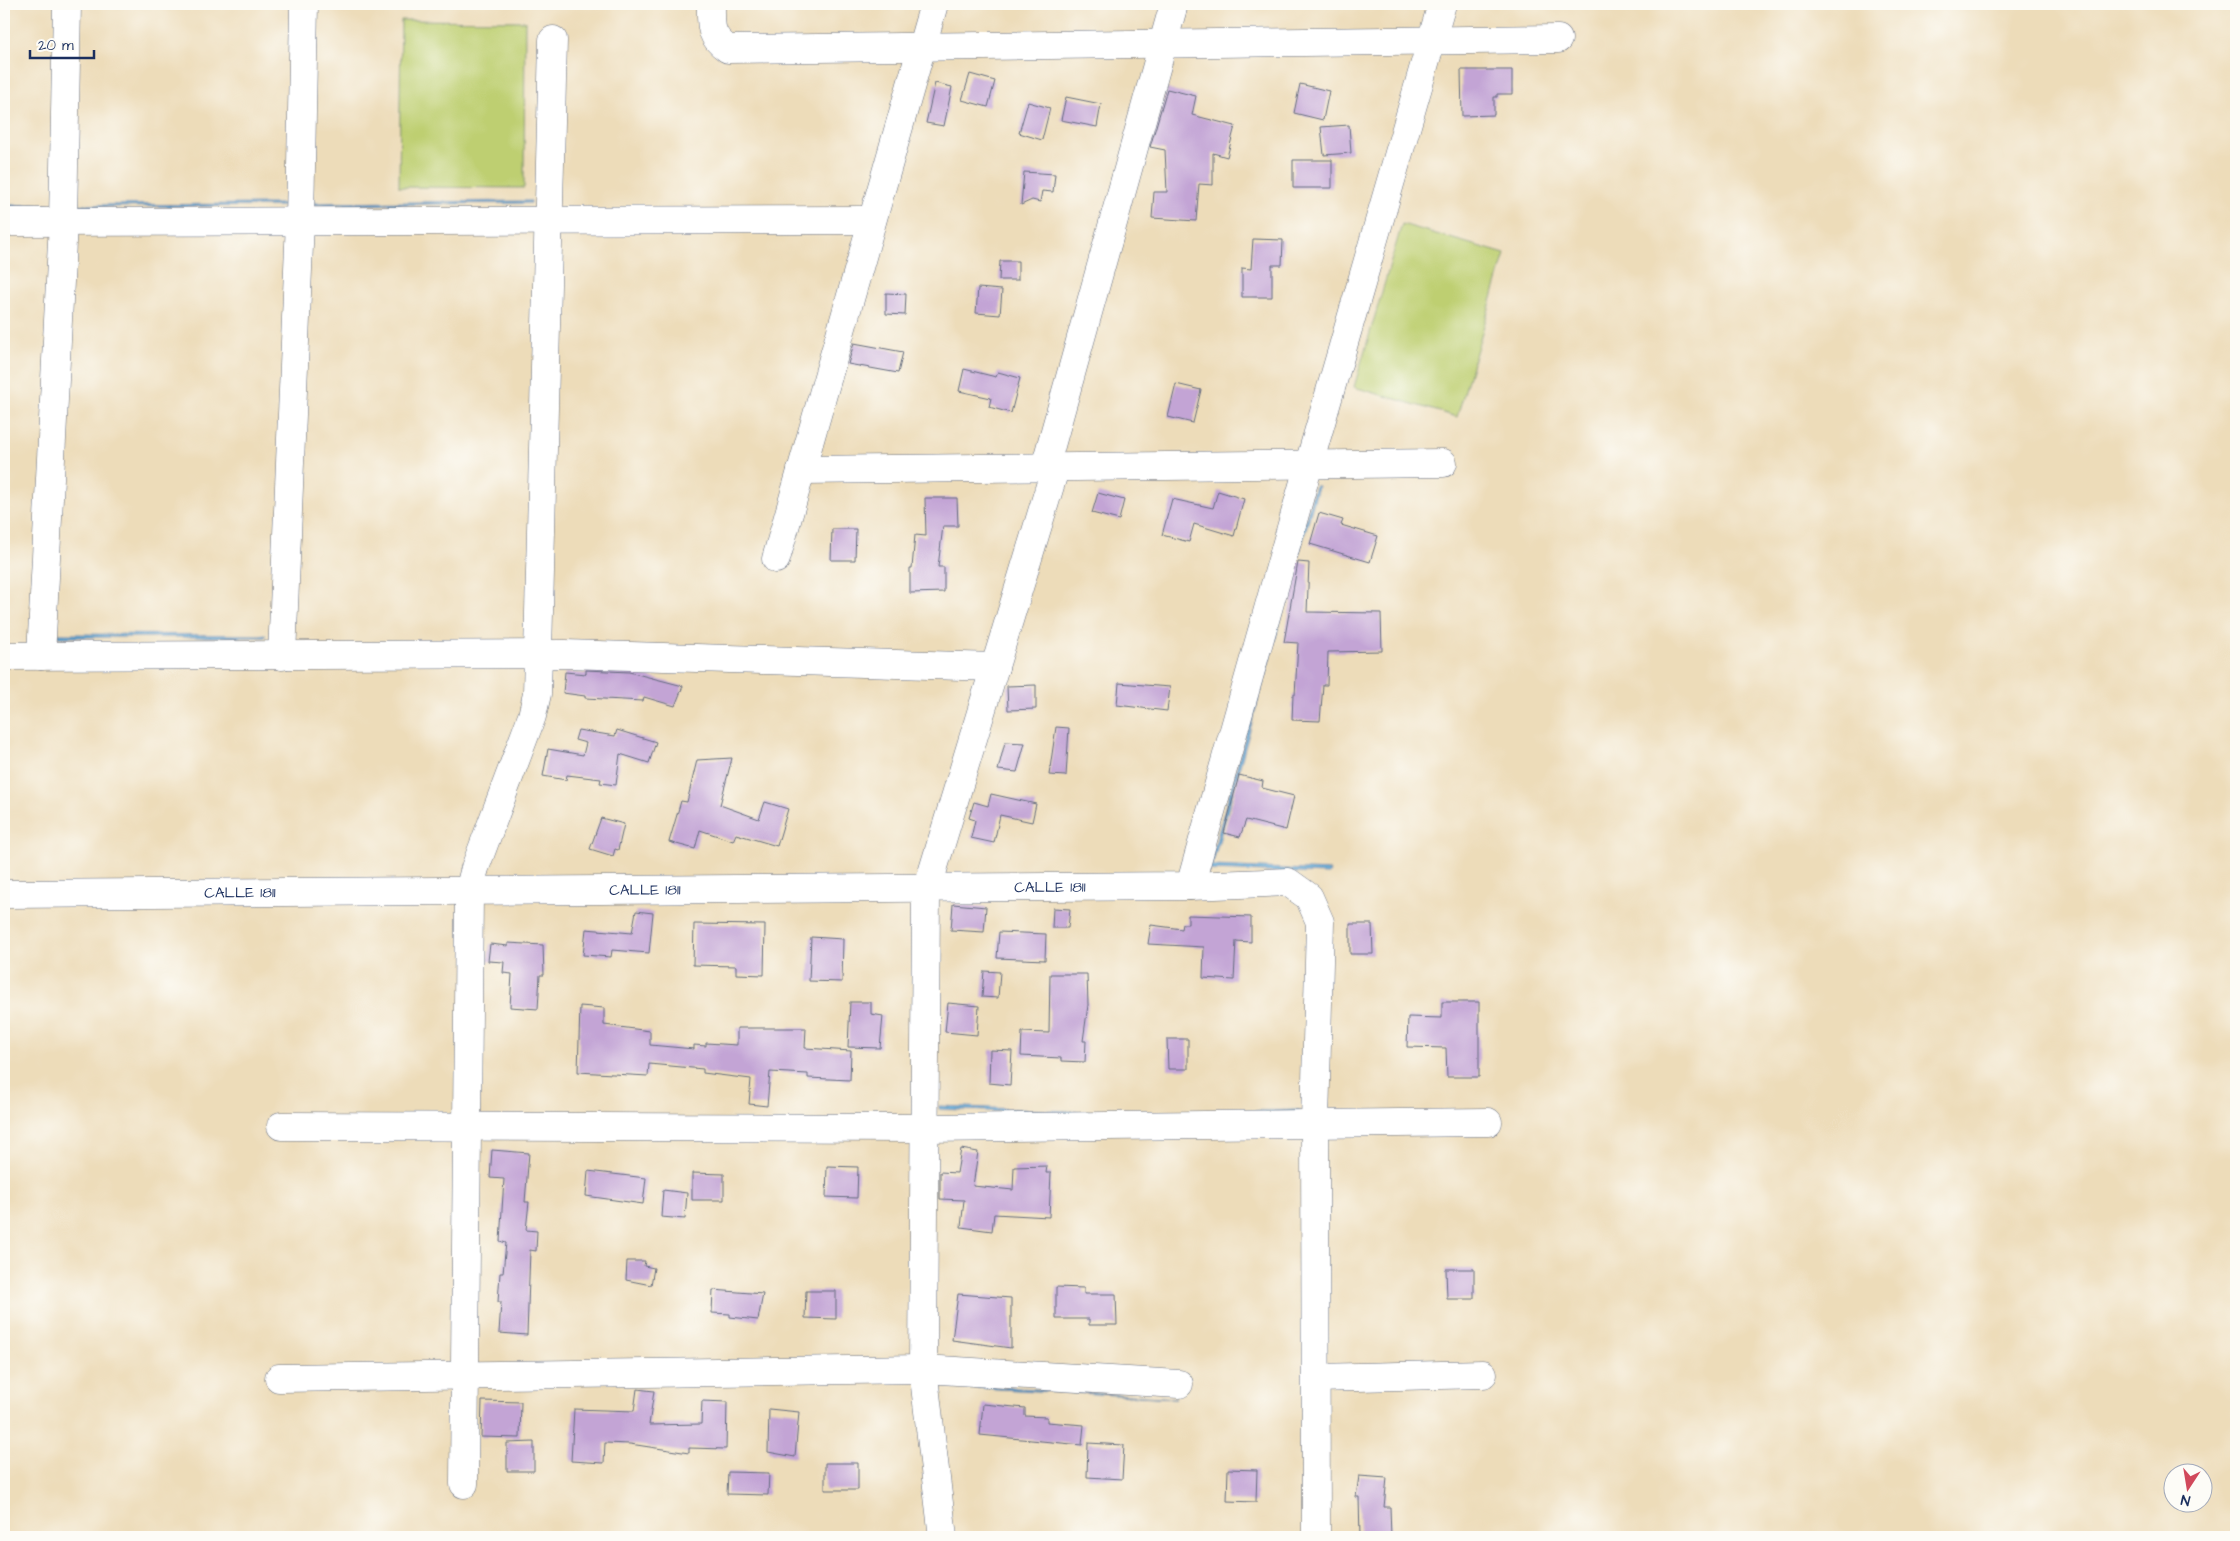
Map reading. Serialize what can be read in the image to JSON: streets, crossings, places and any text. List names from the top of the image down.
{
  "streets": {
    "street": ["CALLE 1811"]
  },
  "scale_bar": "20 m",
  "north": "bottom"
}
